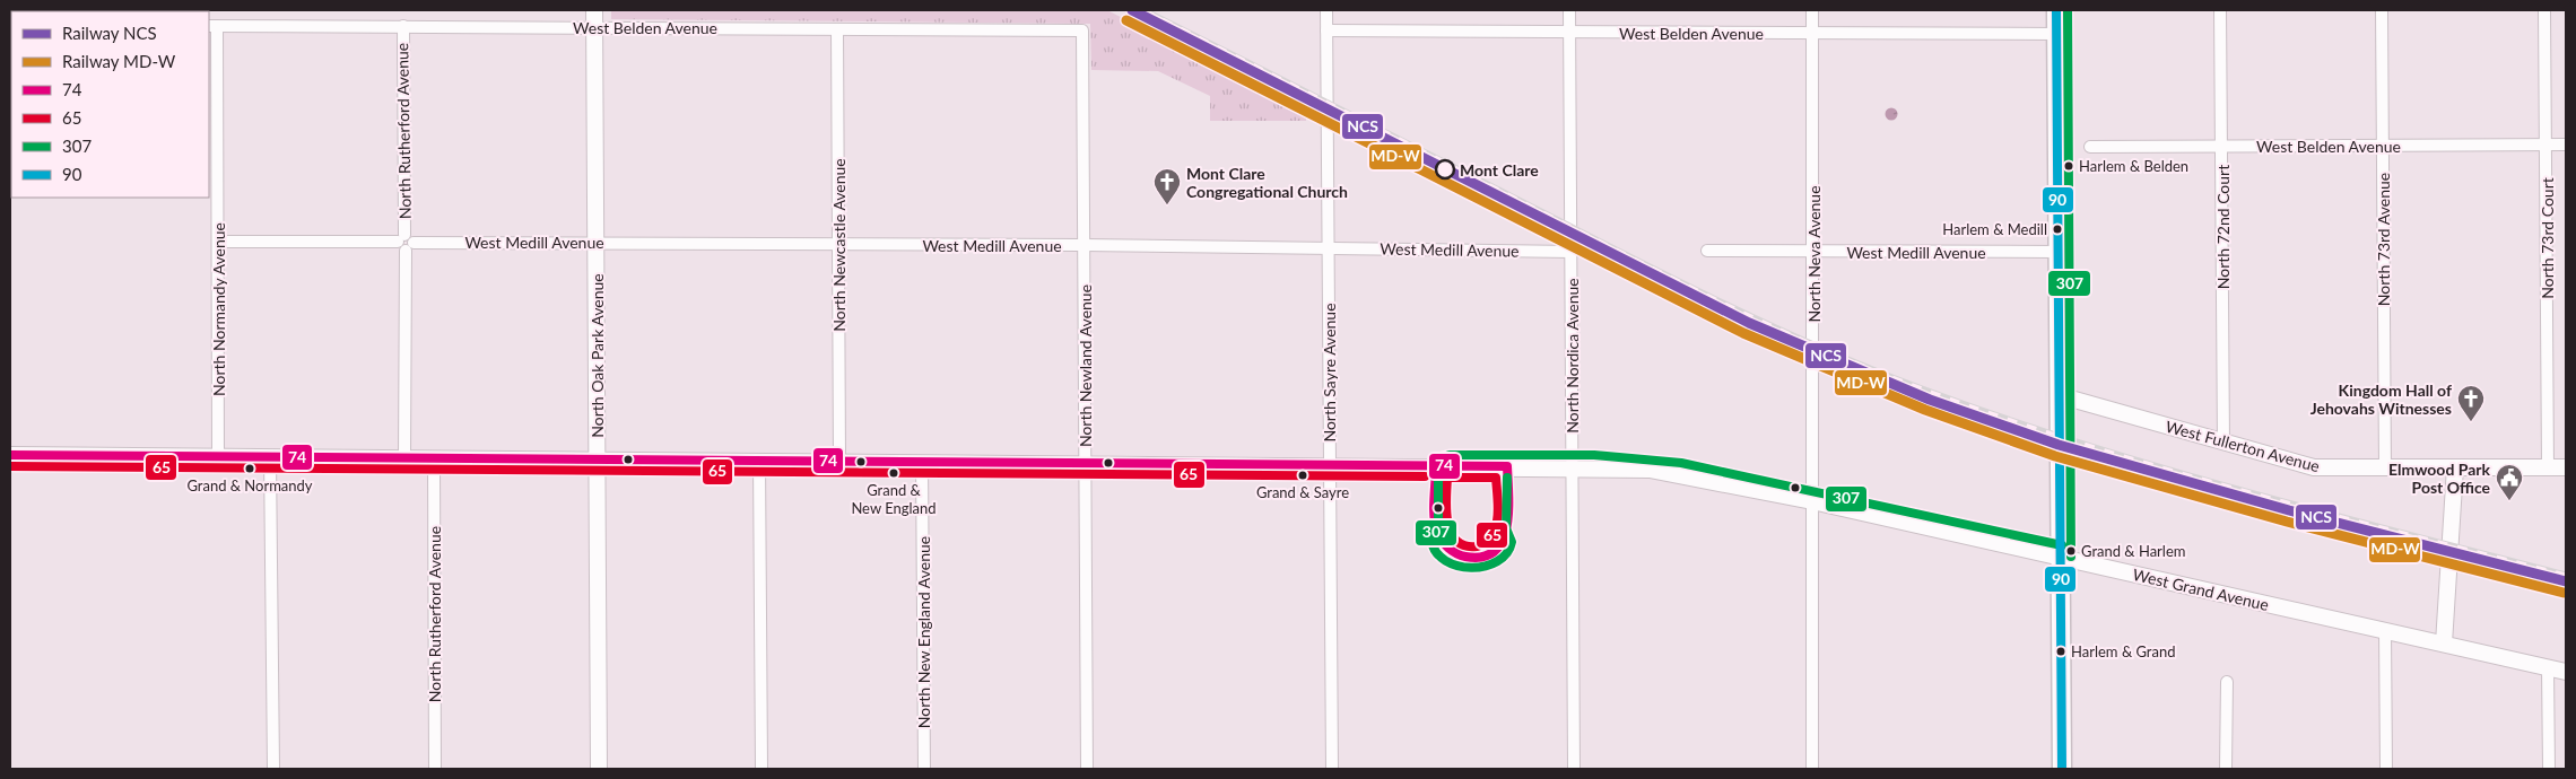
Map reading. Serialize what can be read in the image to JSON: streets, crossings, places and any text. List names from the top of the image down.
{
  "streets": {
    "main road": ["North Oak Park Avenue", "West Fullerton Avenue", "West Grand Avenue"],
    "street": [
      "West Belden Avenue",
      "North Rutherford Avenue",
      "North 72nd Court",
      "North 73rd Court",
      "North 73rd Avenue",
      "West Medill Avenue",
      "North Newcastle Avenue",
      "North Neva Avenue",
      "North Normandy Avenue",
      "North Nordica Avenue",
      "North Newland Avenue",
      "North Sayre Avenue",
      "North New England Avenue"
    ]
  },
  "crossings": [
    ["West Belden Avenue", "North Rutherford Avenue"],
    ["West Belden Avenue", "North 72nd Court"],
    ["West Belden Avenue", "North 73rd Court"],
    ["West Belden Avenue", "North 73rd Avenue"],
    ["West Belden Avenue", "North Newcastle Avenue"],
    ["West Belden Avenue", "North Neva Avenue"],
    ["West Belden Avenue", "North Normandy Avenue"],
    ["West Belden Avenue", "North Oak Park Avenue"],
    ["West Belden Avenue", "North Nordica Avenue"],
    ["West Belden Avenue", "North Newland Avenue"],
    ["West Belden Avenue", "North Sayre Avenue"],
    ["North Rutherford Avenue", "West Medill Avenue"],
    ["North Rutherford Avenue", "West Grand Avenue"],
    ["North 72nd Court", "West Fullerton Avenue"],
    ["North 73rd Court", "West Fullerton Avenue"],
    ["North 73rd Avenue", "West Fullerton Avenue"],
    ["West Medill Avenue", "North Newcastle Avenue"],
    ["West Medill Avenue", "North Neva Avenue"],
    ["West Medill Avenue", "North Normandy Avenue"],
    ["West Medill Avenue", "North Oak Park Avenue"],
    ["West Medill Avenue", "North Nordica Avenue"],
    ["West Medill Avenue", "North Newland Avenue"],
    ["West Medill Avenue", "North Sayre Avenue"],
    ["North Newcastle Avenue", "West Grand Avenue"],
    ["North Neva Avenue", "West Grand Avenue"],
    ["North Normandy Avenue", "West Grand Avenue"],
    ["North Oak Park Avenue", "West Grand Avenue"],
    ["North Nordica Avenue", "West Grand Avenue"],
    ["North Newland Avenue", "West Grand Avenue"],
    ["North Sayre Avenue", "West Grand Avenue"],
    ["West Grand Avenue", "North New England Avenue"]
  ],
  "places": {
    "other": [
      "Harlem & Belden",
      "Mont Clare",
      "Harlem & Medill",
      "Grand & Normandy",
      "Grand & New England",
      "Grand & Sayre",
      "Grand & Harlem",
      "Harlem & Grand"
    ],
    "church": ["Mont Clare Congregational Church", "Kingdom Hall of Jehovahs Witnesses"],
    "public building": ["Elmwood Park Post Office"]
  },
  "lines": [
    "rail line NCS",
    "transit line 307",
    "transit line 90",
    "rail line MD-W",
    "transit line 74",
    "transit line 65"
  ],
  "legend": [
    "Railway NCS",
    "Railway MD-W",
    "74",
    "65",
    "307",
    "90"
  ]
}
